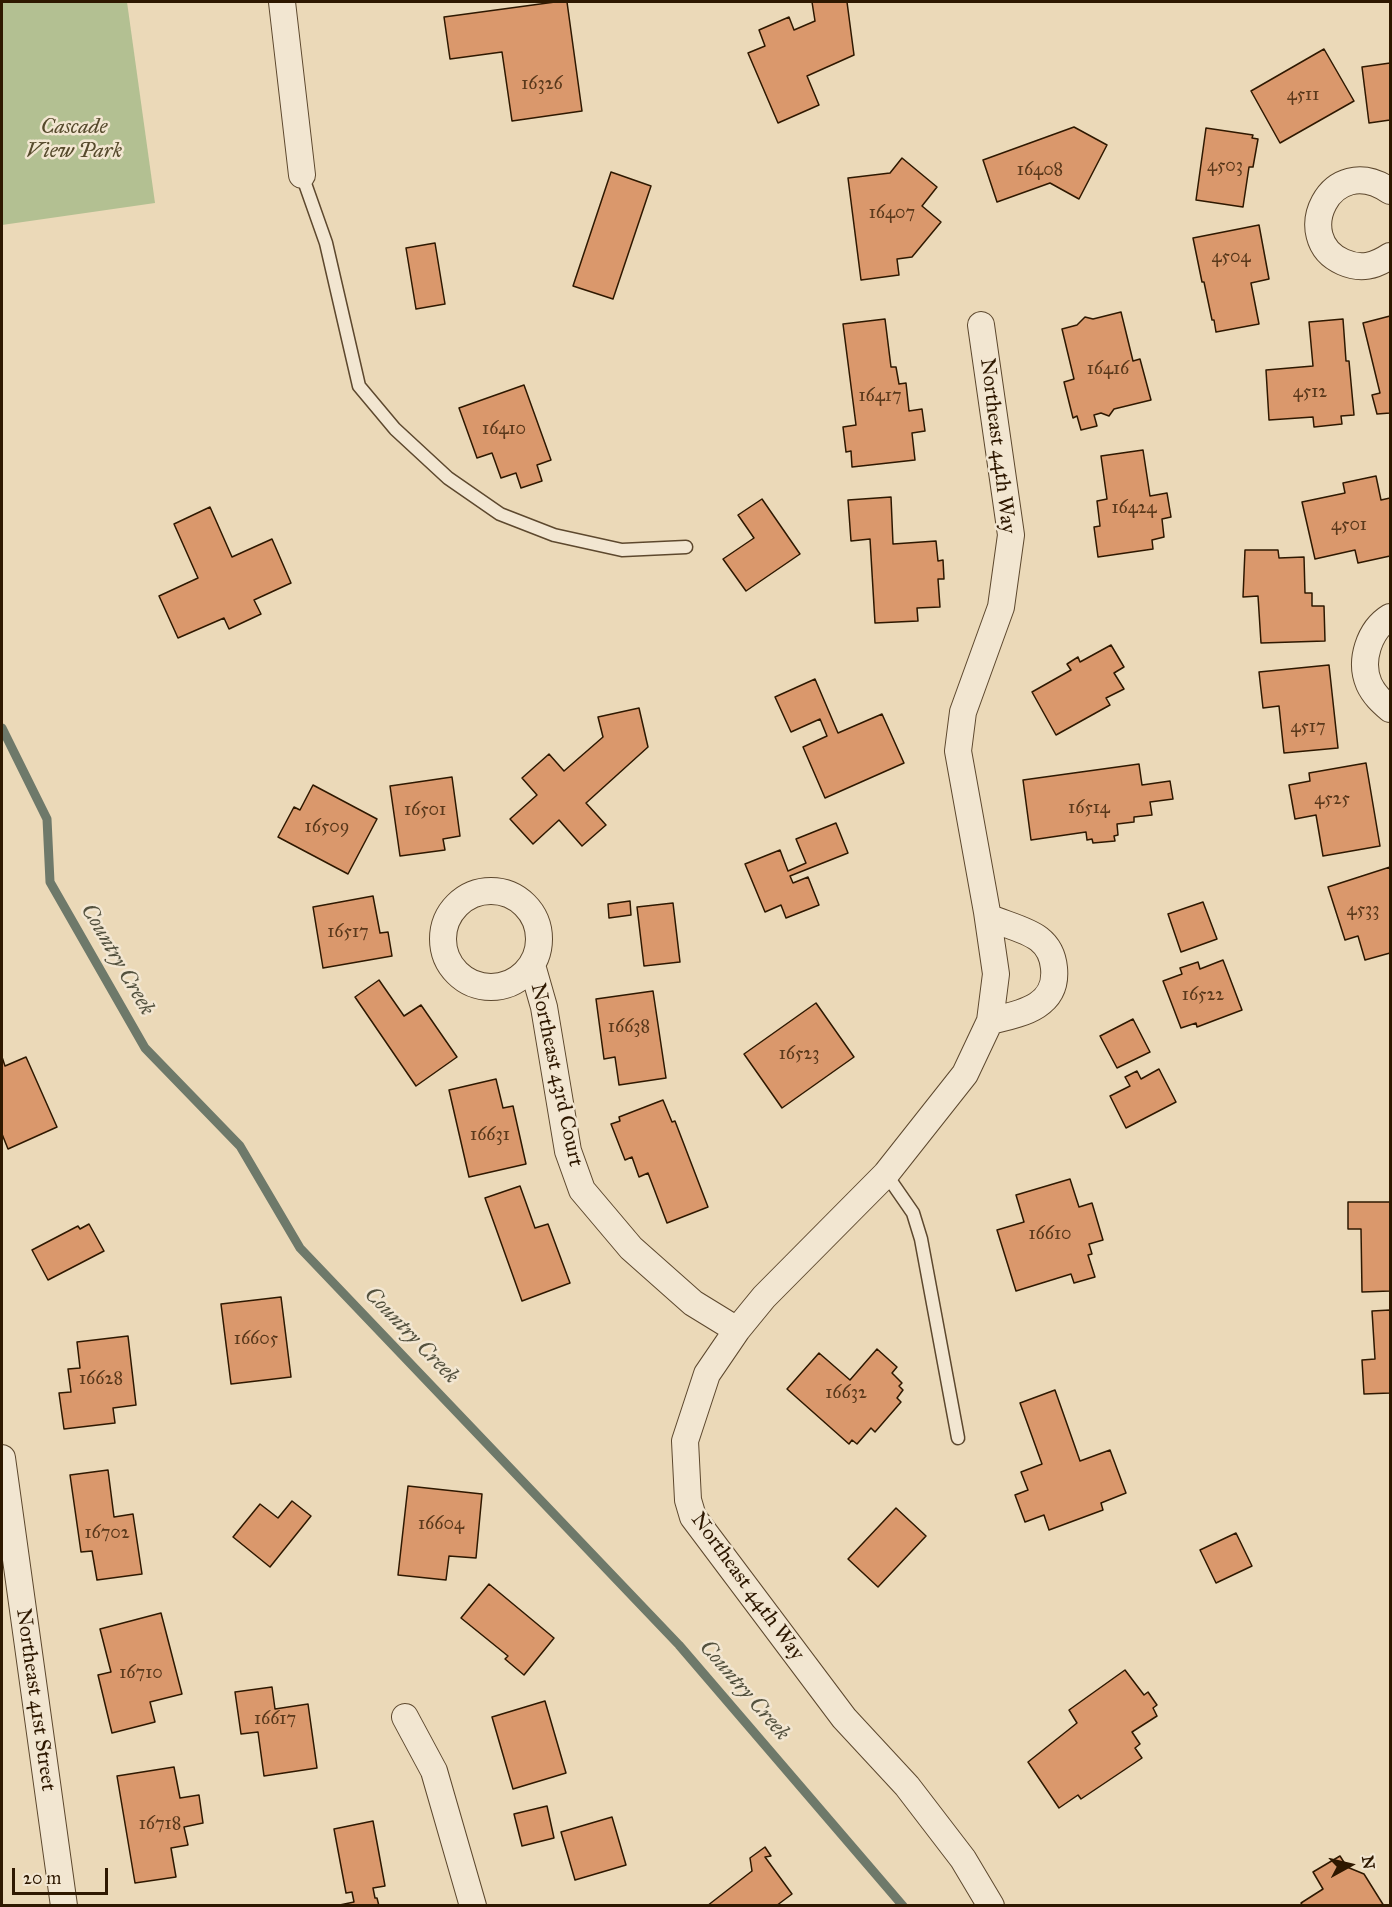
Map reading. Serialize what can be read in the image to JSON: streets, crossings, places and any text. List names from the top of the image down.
{
  "streets": {
    "street": ["Northeast 44th Way", "Northeast 43rd Court", "Northeast 41st Street"]
  },
  "crossings": [
    ["Northeast 44th Way", "Northeast 43rd Court"]
  ],
  "water": ["Country Creek"],
  "parks": ["Cascade View Park"],
  "house_numbers": [
    "16326",
    "4511",
    "4503",
    "16408",
    "16407",
    "4504",
    "16416",
    "4512",
    "16417",
    "16410",
    "16424",
    "4501",
    "4517",
    "4525",
    "16514",
    "16501",
    "16509",
    "4533",
    "16517",
    "16522",
    "16638",
    "16523",
    "16631",
    "16610",
    "16605",
    "16628",
    "16632",
    "16604",
    "16702",
    "16710",
    "16617",
    "16718"
  ],
  "scale_bar": "20 m",
  "north": "right"
}
